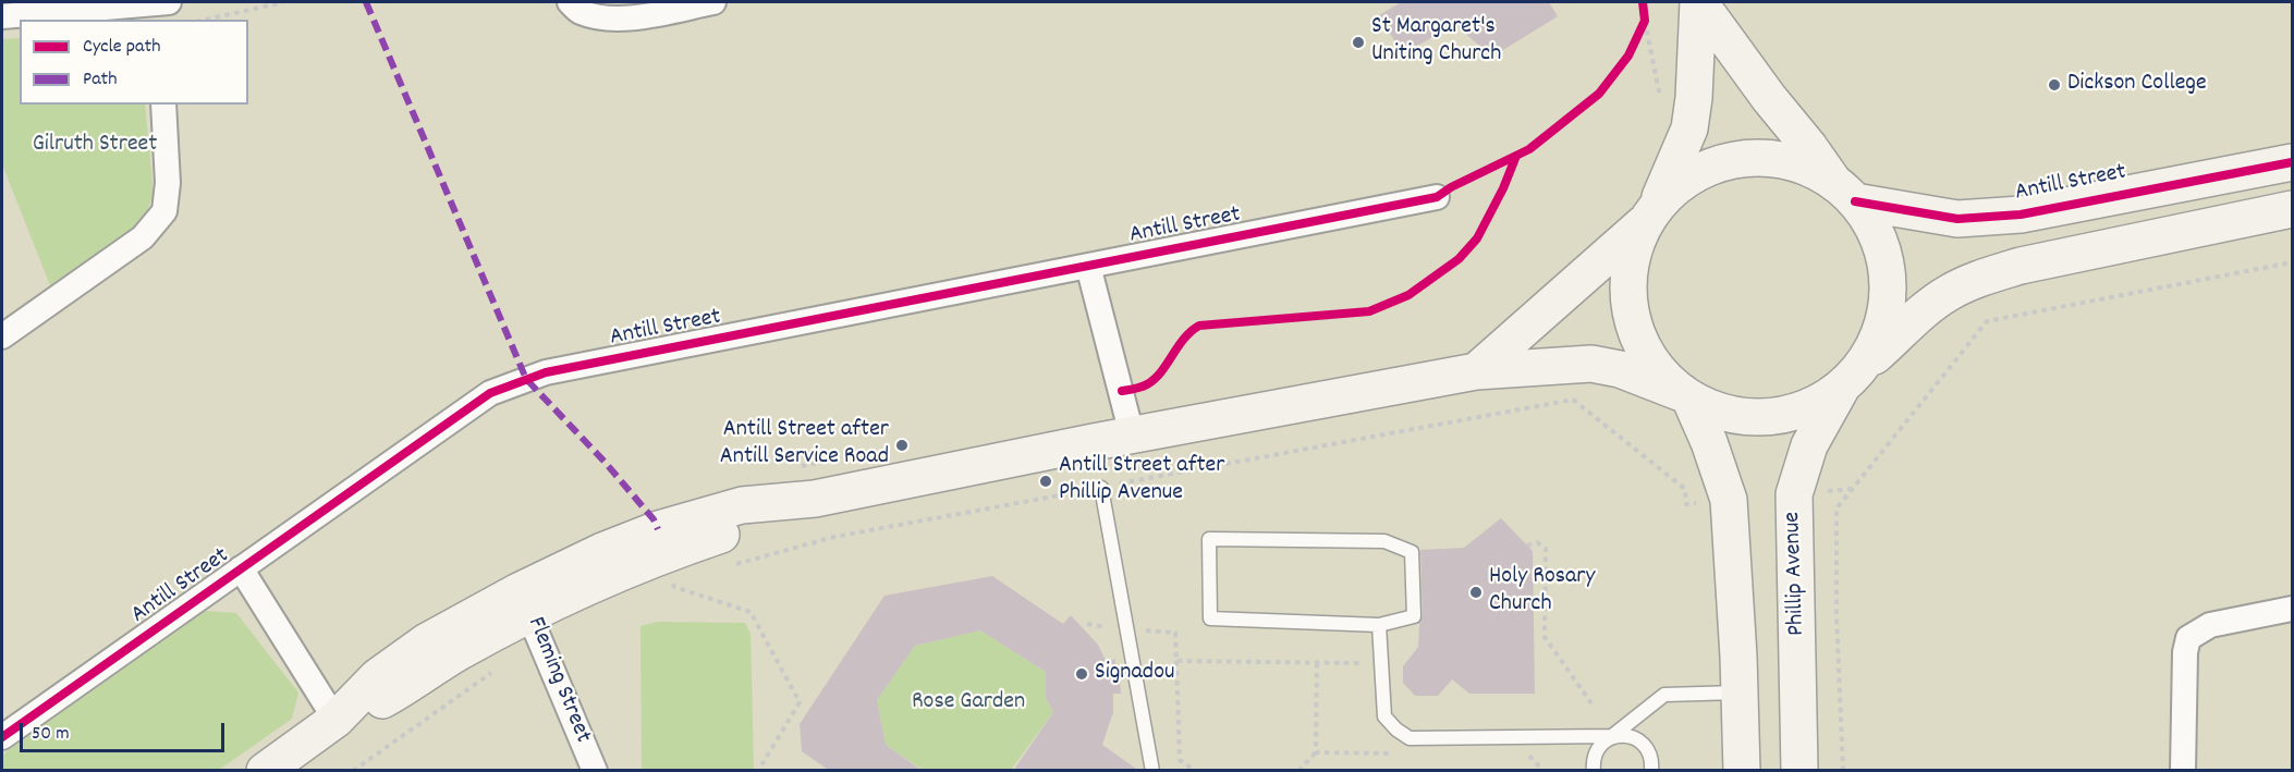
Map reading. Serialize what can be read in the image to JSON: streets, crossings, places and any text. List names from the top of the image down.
{
  "streets": {
    "main road": ["Antill Street", "Phillip Avenue"],
    "street": ["Fleming Street"]
  },
  "parks": ["Gilruth Street", "Rose Garden"],
  "places": [
    "St Margaret's Uniting Church",
    "Dickson College",
    "Antill Street after Antill Service Road",
    "Antill Street after Phillip Avenue",
    "Holy Rosary Church",
    "Signadou"
  ],
  "legend": ["Cycle path", "Path"],
  "scale_bar": "50 m"
}
